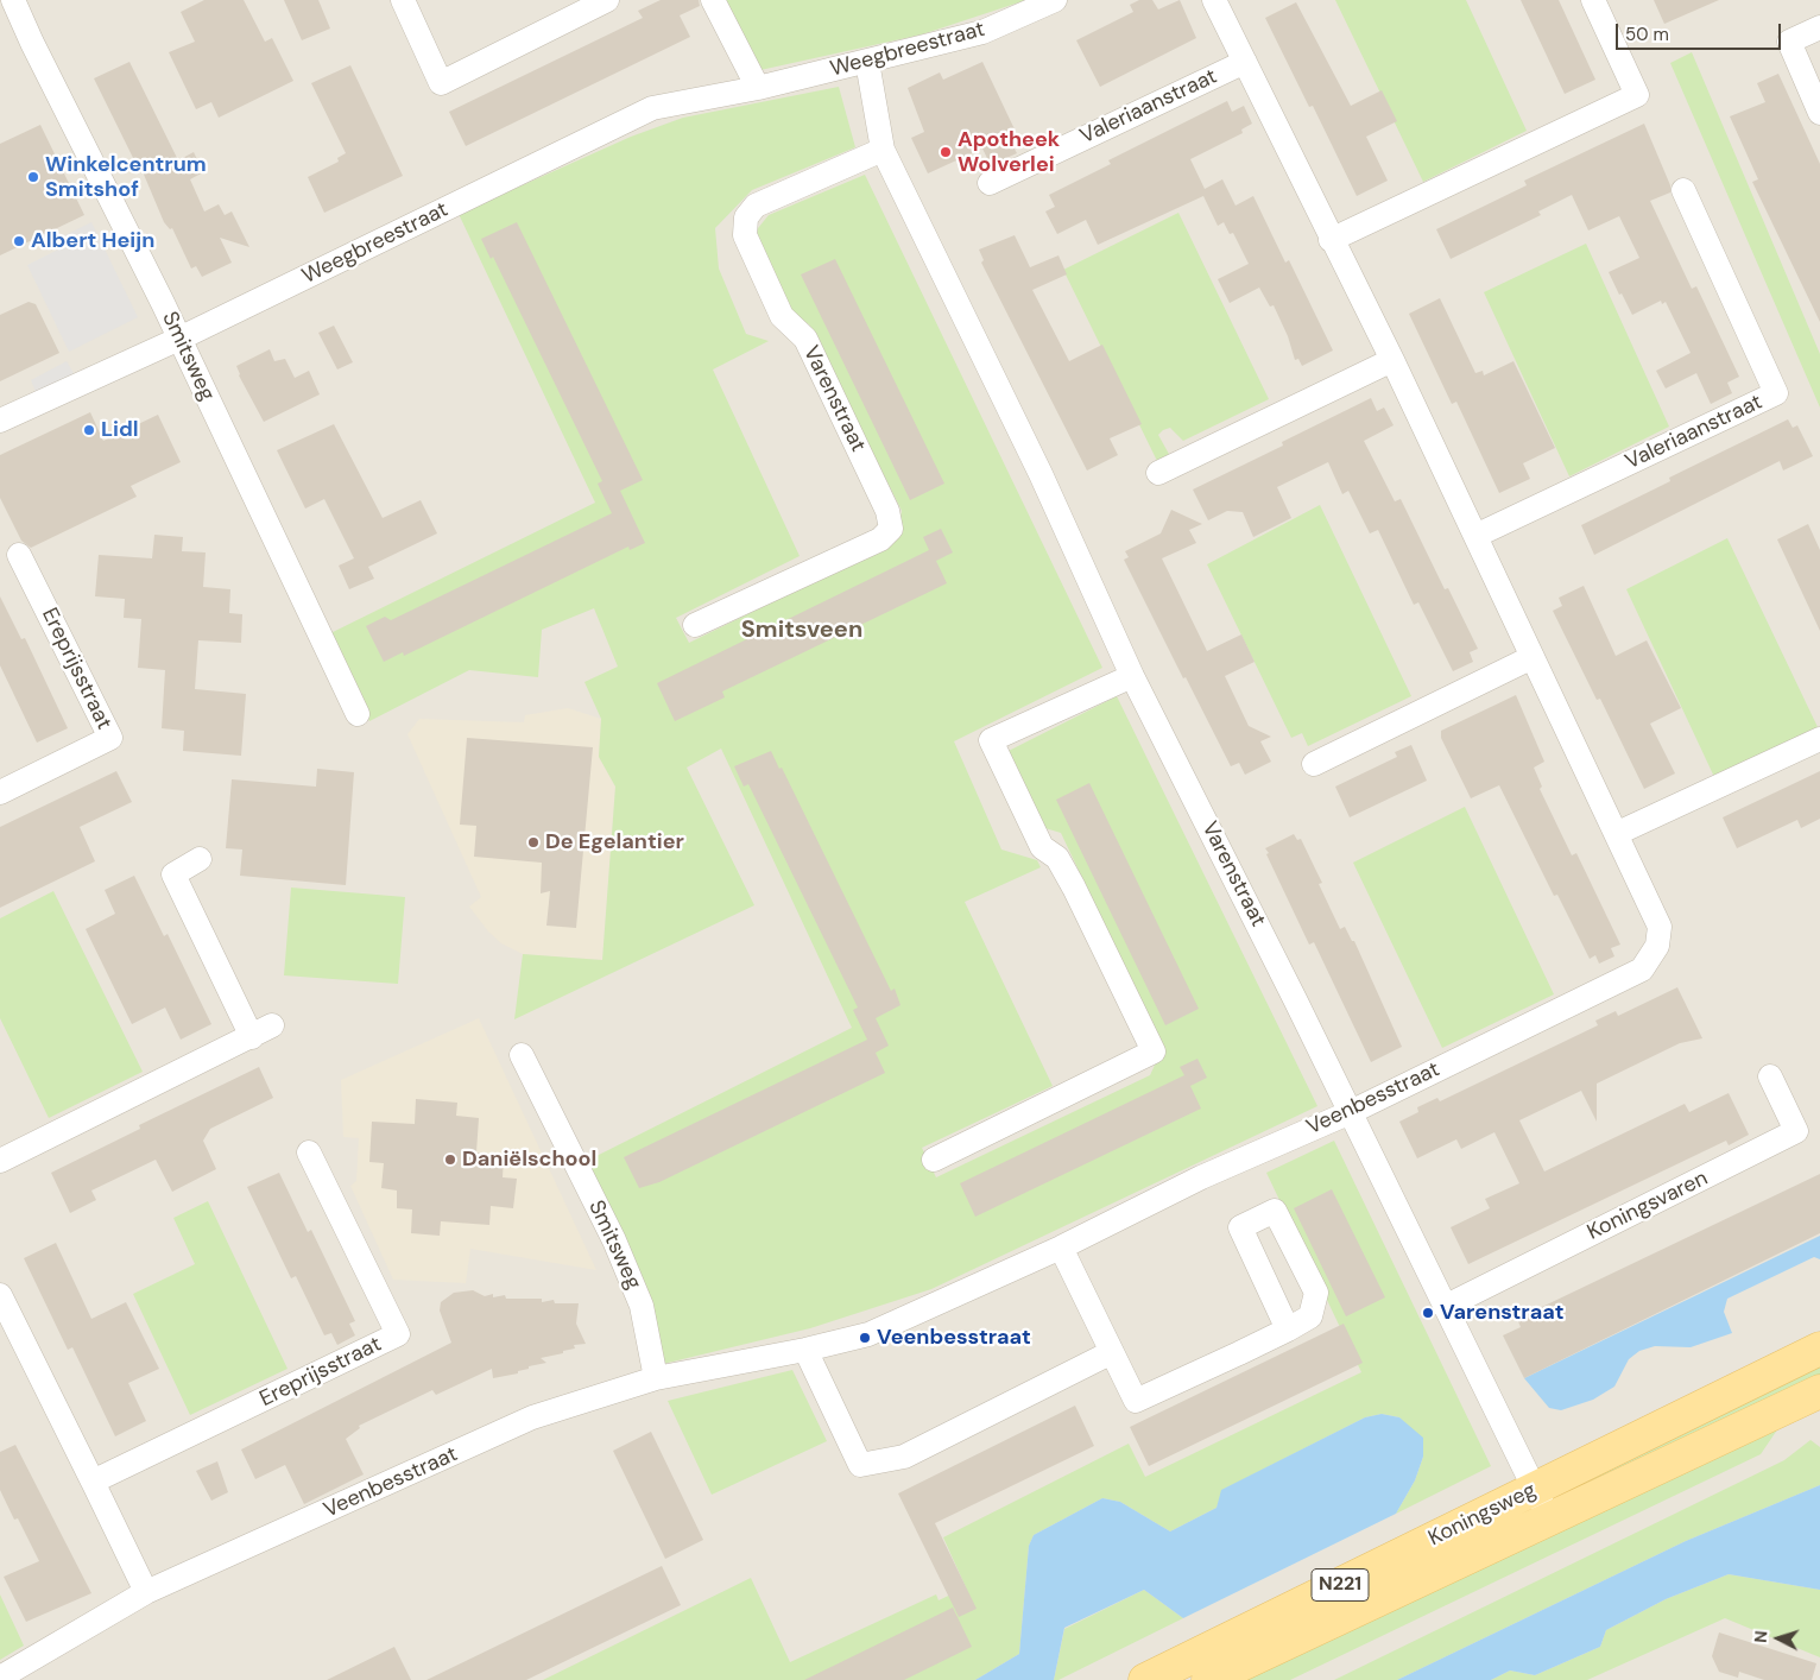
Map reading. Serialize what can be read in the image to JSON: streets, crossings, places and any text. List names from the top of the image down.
{
  "streets": {
    "main road": ["Koningsweg", "N221"],
    "street": [
      "Weegbreestraat",
      "Valeriaanstraat",
      "Smitsweg",
      "Varenstraat",
      "Ereprijsstraat",
      "Veenbesstraat",
      "Koningsvaren"
    ]
  },
  "crossings": [
    ["Weegbreestraat", "Smitsweg"],
    ["Weegbreestraat", "Varenstraat"],
    ["Smitsweg", "Veenbesstraat"],
    ["Varenstraat", "Veenbesstraat"],
    ["Varenstraat", "Koningsvaren"],
    ["Varenstraat", "Koningsweg"]
  ],
  "districts": ["Smitsveen"],
  "places": [
    "Apotheek Wolverlei",
    "Winkelcentrum Smitshof",
    "Albert Heijn",
    "Lidl",
    "De Egelantier",
    "Daniëlschool",
    "Varenstraat",
    "Veenbesstraat"
  ],
  "scale_bar": "50 m",
  "north": "left"
}
